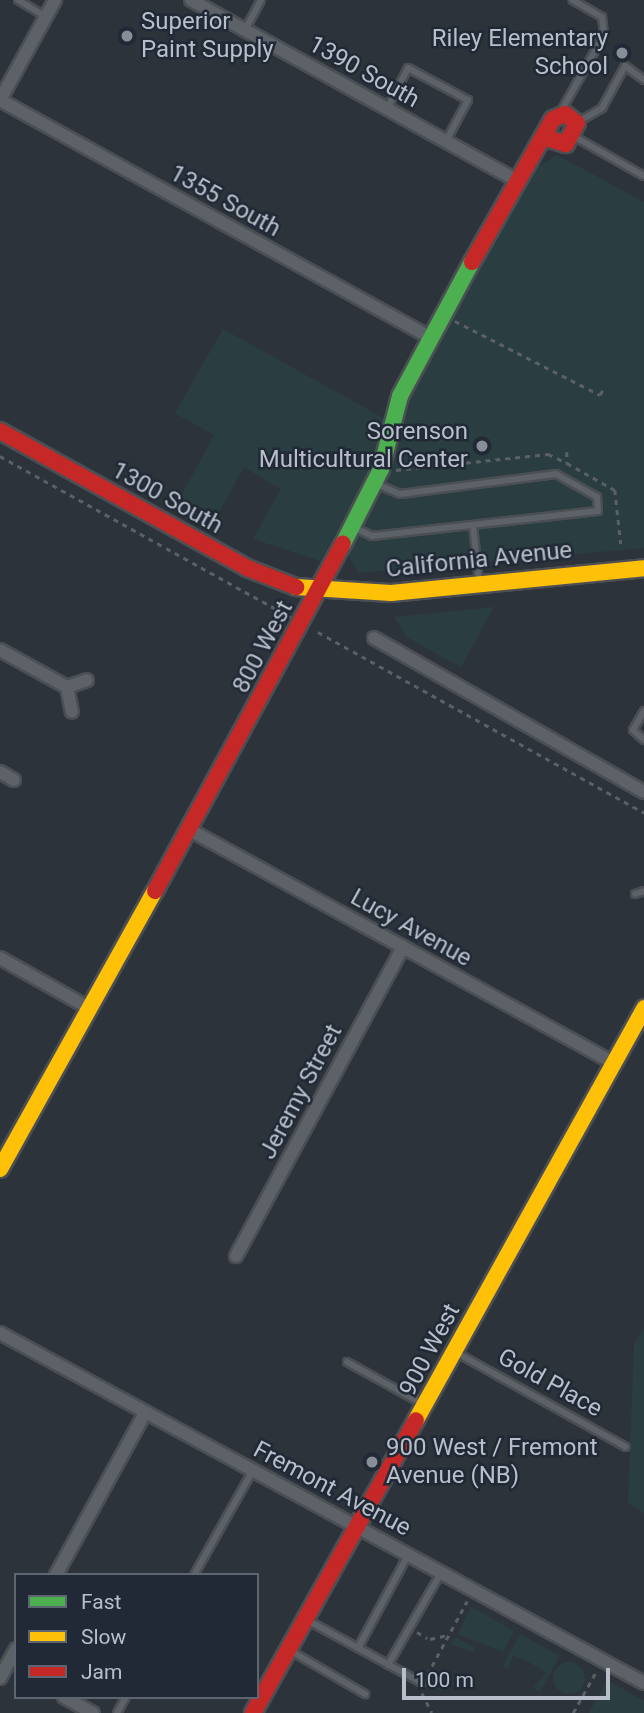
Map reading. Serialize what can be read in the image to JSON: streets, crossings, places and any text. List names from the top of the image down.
{
  "streets": {
    "main road": [
      "1300 South",
      "California Avenue",
      "800 West",
      "900 West"
    ],
    "street": [
      "1390 South",
      "1355 South",
      "Lucy Avenue",
      "Jeremy Street",
      "Fremont Avenue"
    ],
    "lane": ["Gold Place"]
  },
  "crossings": [
    ["1390 South", "800 West"],
    ["1355 South", "800 West"],
    ["1300 South", "California Avenue"],
    ["1300 South", "800 West"],
    ["California Avenue", "800 West"],
    ["800 West", "Lucy Avenue"],
    ["Lucy Avenue", "Jeremy Street"],
    ["Lucy Avenue", "900 West"],
    ["900 West", "Gold Place"],
    ["900 West", "Fremont Avenue"]
  ],
  "places": [
    "Superior Paint Supply",
    "Riley Elementary School",
    "Sorenson Multicultural Center",
    "900 West / Fremont Avenue (NB)"
  ],
  "legend": ["Fast", "Slow", "Jam"],
  "scale_bar": "100 m"
}
